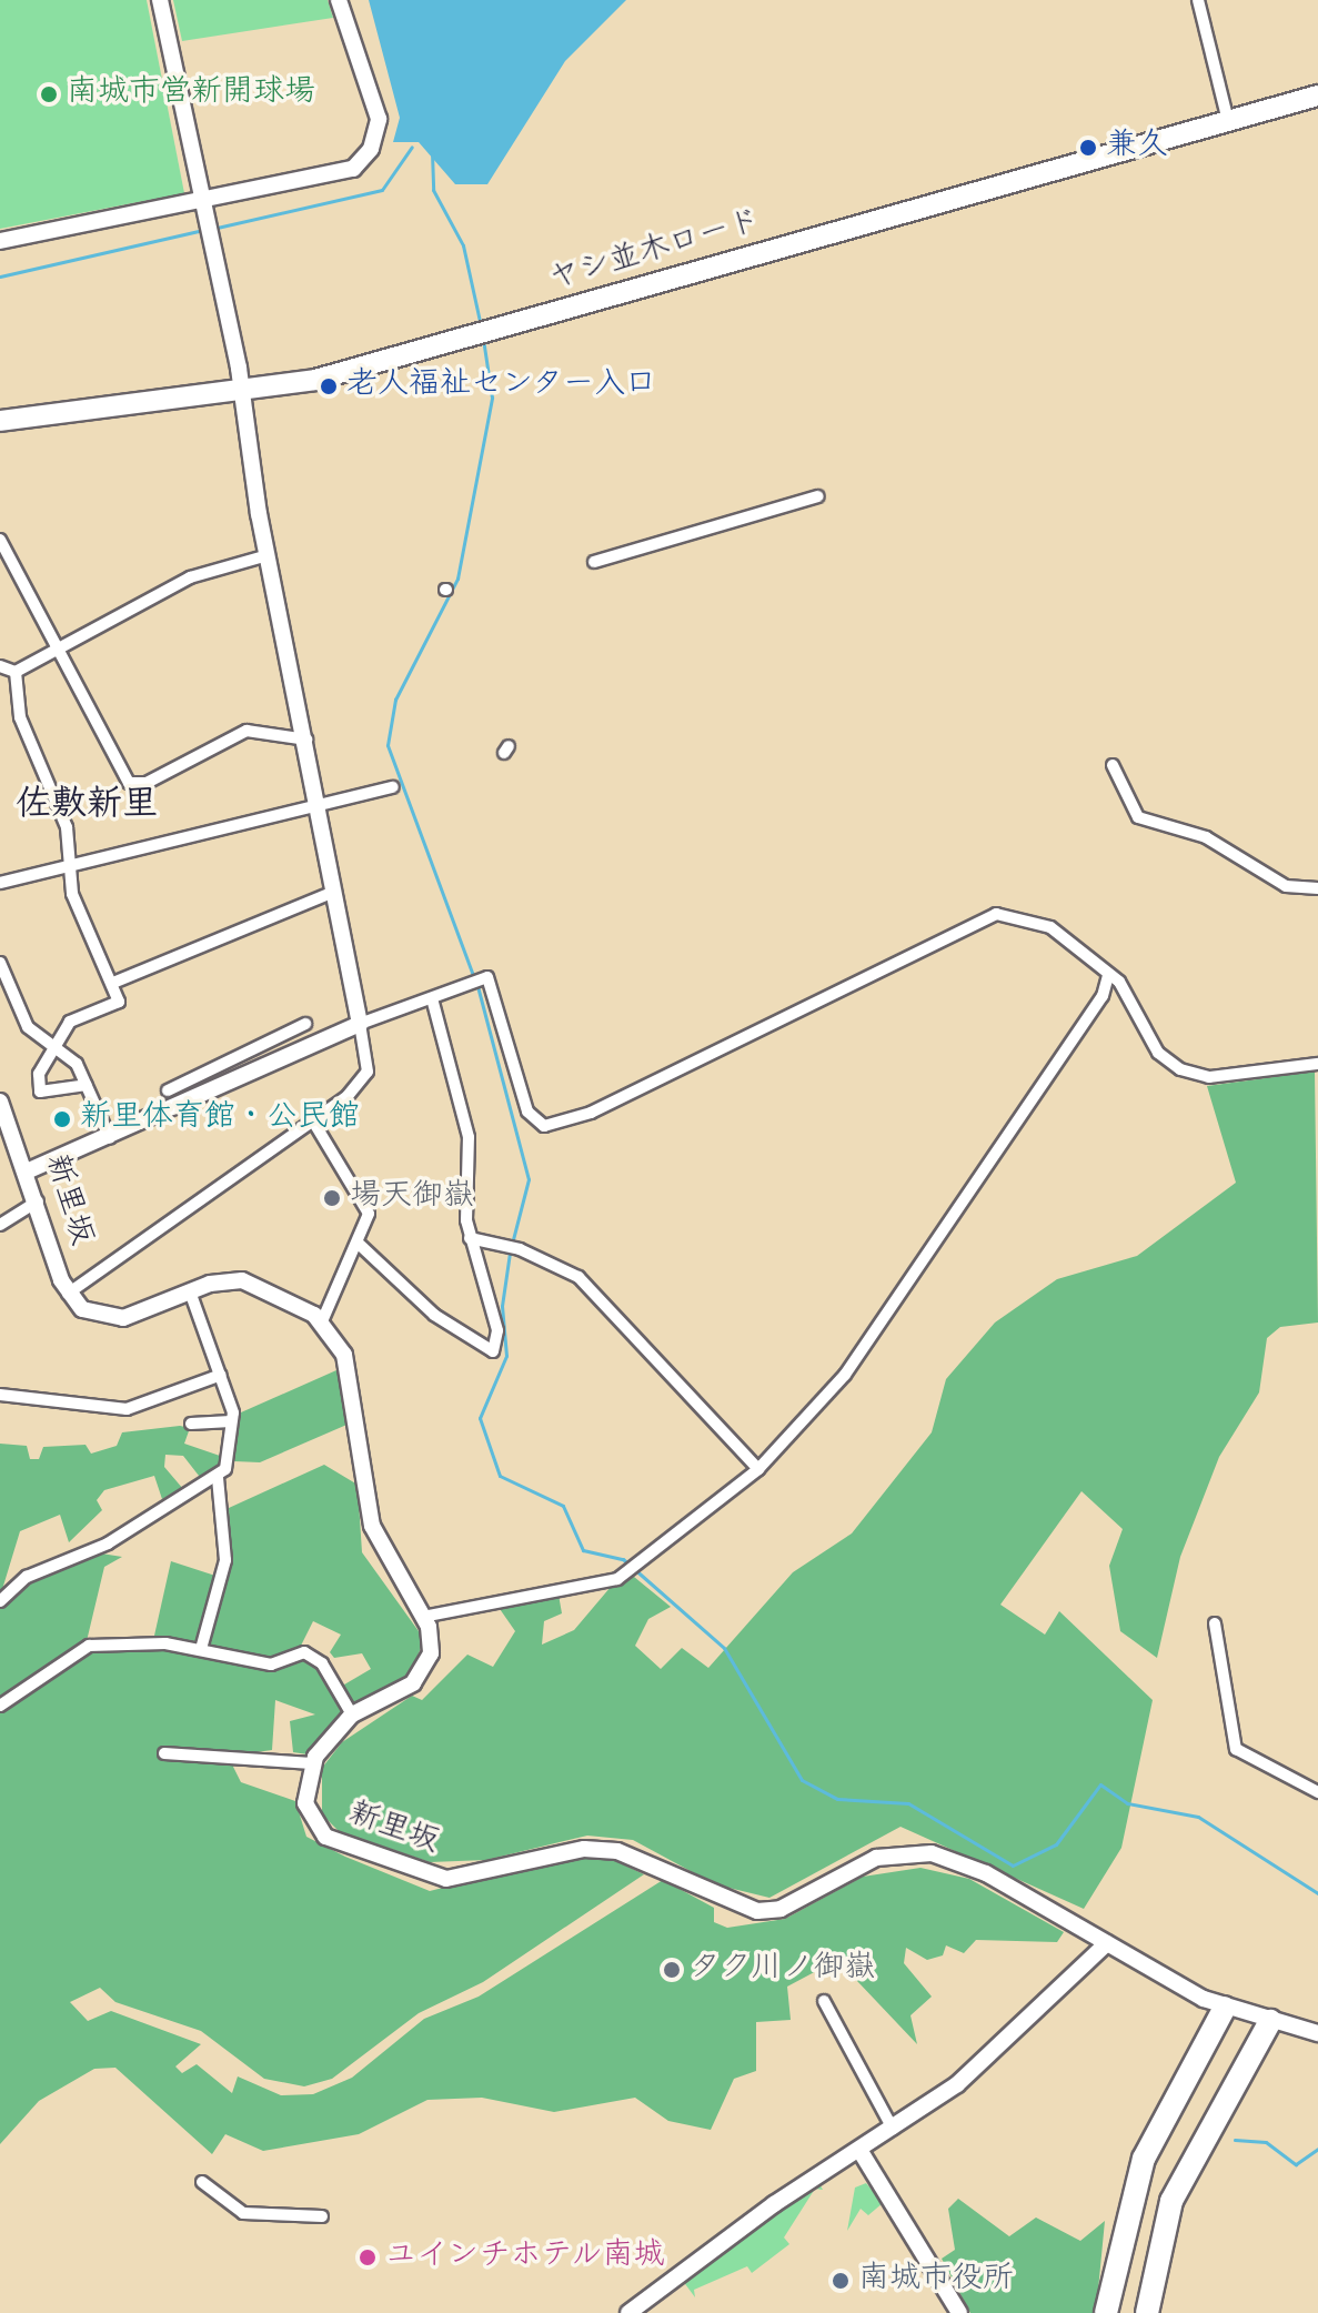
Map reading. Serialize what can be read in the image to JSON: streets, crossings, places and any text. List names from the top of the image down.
{
  "streets": {
    "highway": ["ヤシ並木ロード"],
    "street": ["新里坂"]
  },
  "districts": ["佐敷新里"],
  "places": [
    "南城市営新開球場",
    "兼久",
    "老人福祉センター入口",
    "新里体育館・公民館",
    "場天御嶽",
    "タク川ノ御嶽",
    "ユインチホテル南城",
    "南城市役所"
  ]
}
